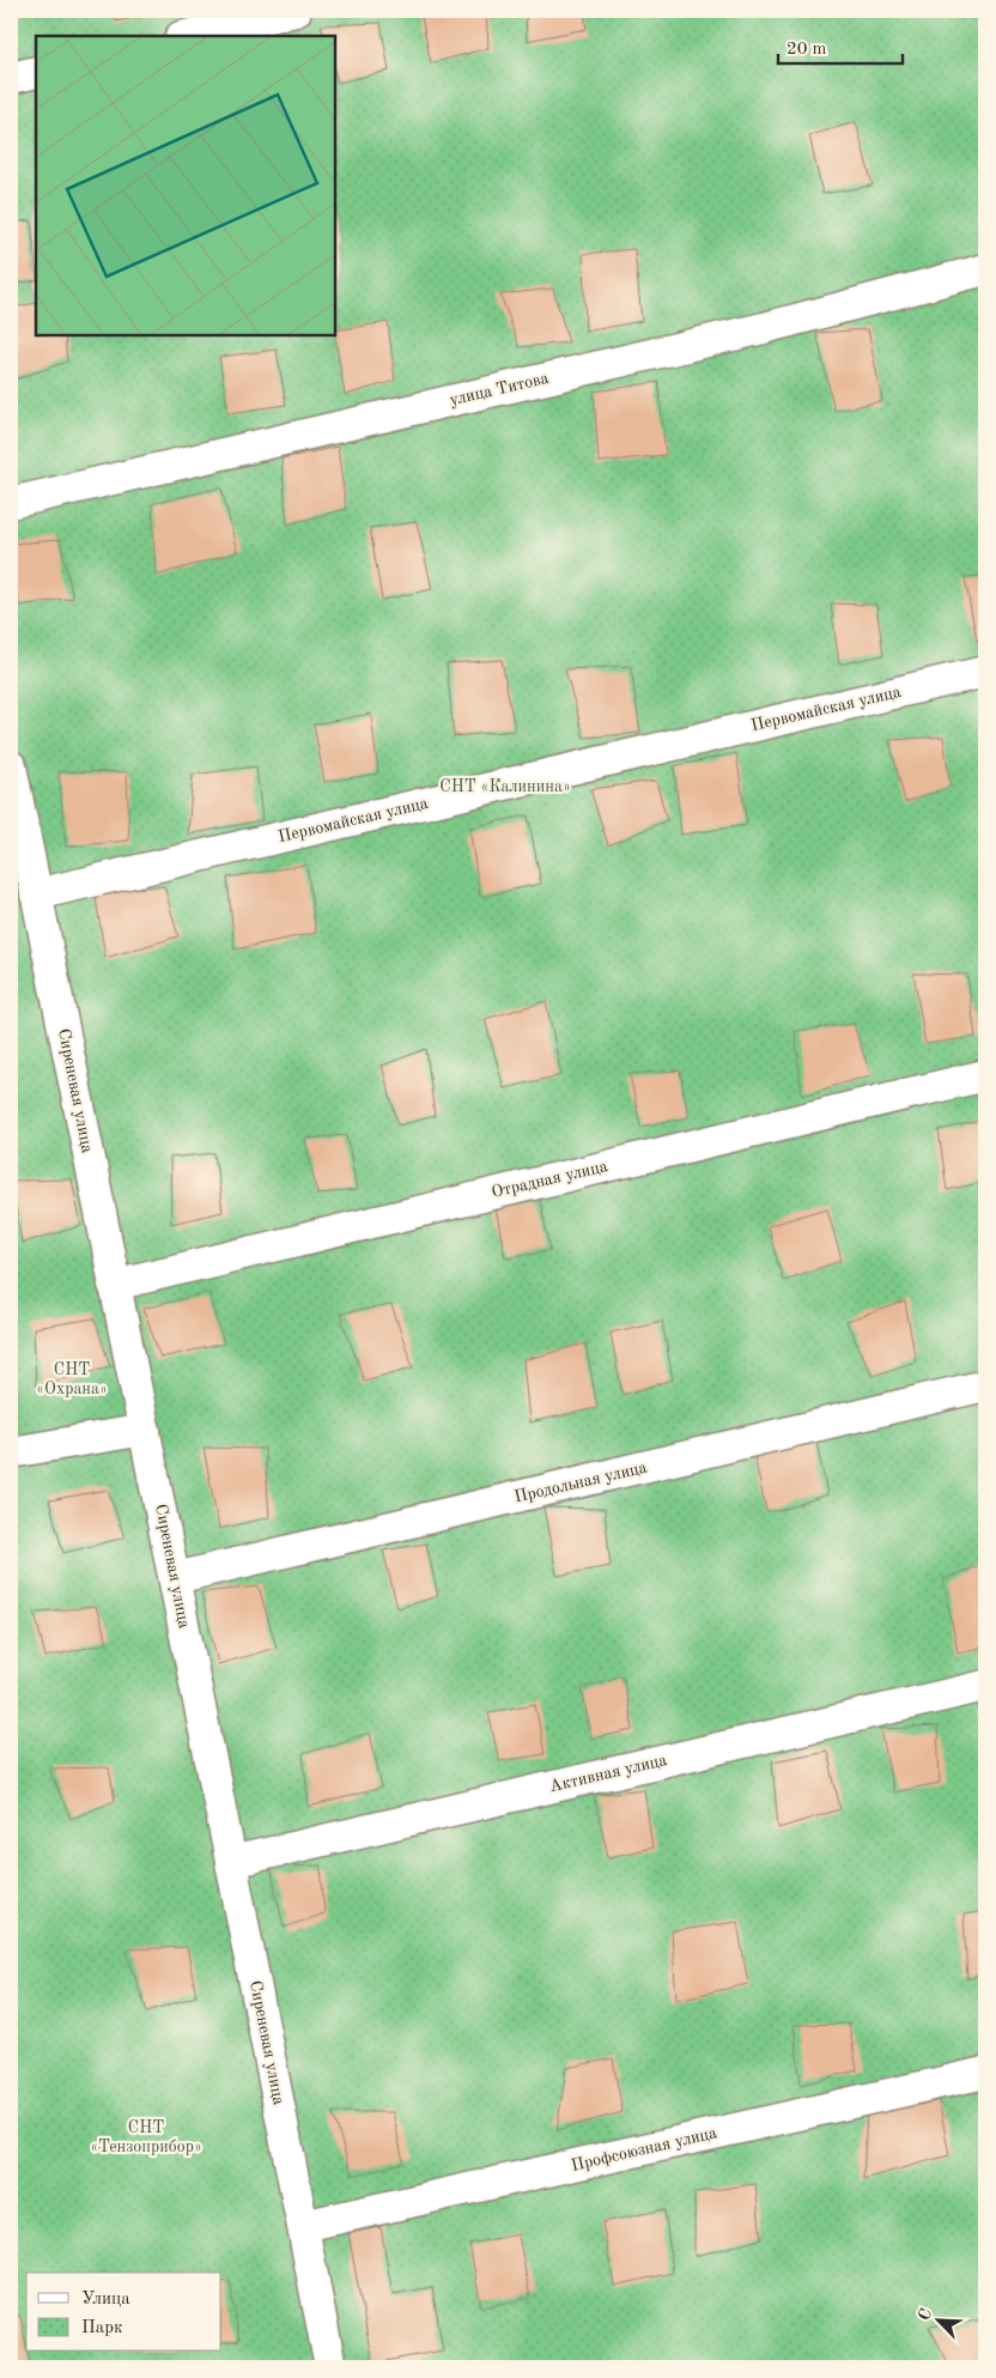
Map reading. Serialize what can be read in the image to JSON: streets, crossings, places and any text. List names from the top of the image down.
{
  "streets": {
    "street": [
      "улица Титова",
      "Первомайская улица",
      "Сиреневая улица",
      "Отрадная улица",
      "Продольная улица",
      "Активная улица",
      "Профсоюзная улица"
    ]
  },
  "crossings": [
    ["Первомайская улица", "Сиреневая улица"],
    ["Сиреневая улица", "Отрадная улица"],
    ["Сиреневая улица", "Продольная улица"],
    ["Сиреневая улица", "Активная улица"],
    ["Сиреневая улица", "Профсоюзная улица"]
  ],
  "parks": ["СНТ «Калинина»", "СНТ «Охрана»", "СНТ «Тензоприбор»"],
  "legend": ["Улица", "Парк"],
  "scale_bar": "20 m",
  "north": "top left"
}
